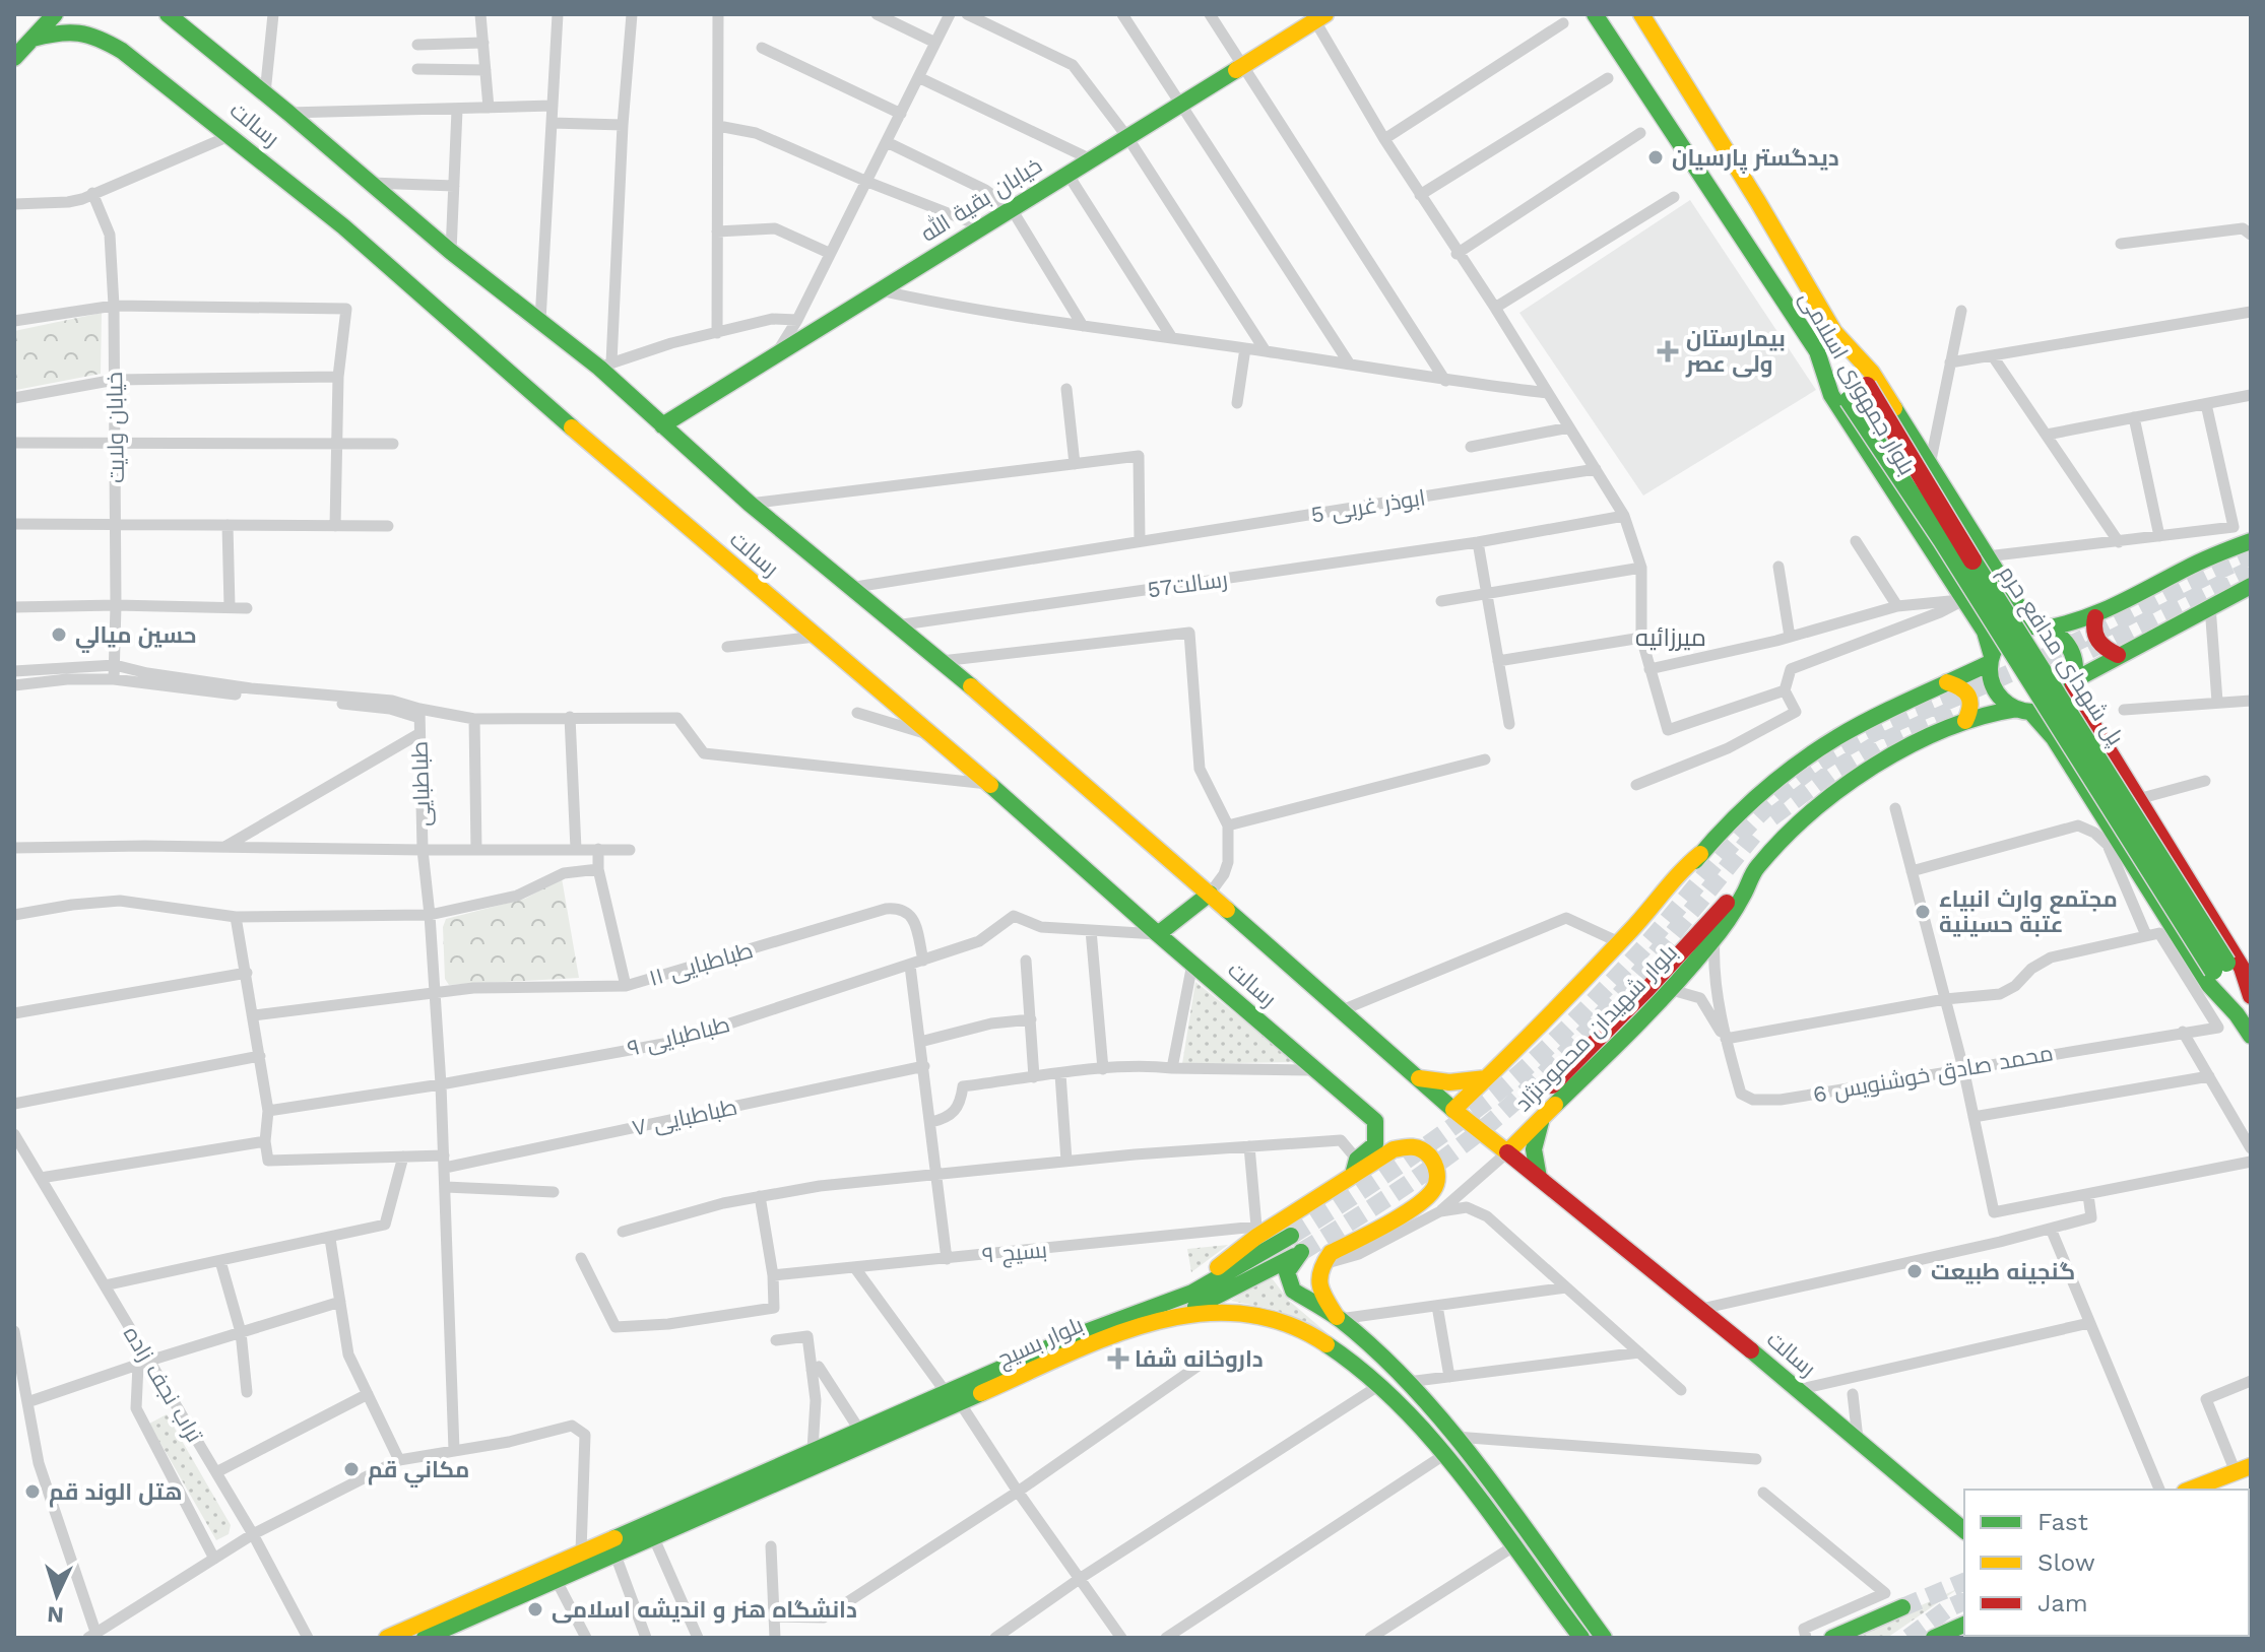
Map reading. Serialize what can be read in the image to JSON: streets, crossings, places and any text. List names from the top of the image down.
{
  "streets": {
    "main road": [
      "رسالت",
      "خیابان بقیة الله",
      "بلوار جمهوری اسلامی",
      "پل شهدای مدافع حرم",
      "بلوار شهیدان محمودنژاد",
      "بلوار بسیج"
    ],
    "street": [
      "خیابان ولایت",
      "ابوذر غربی 5",
      "رسالت57",
      "طباطبایی",
      "طباطبایی ۱۱",
      "طباطبایی ۹",
      "محمد صادق خوشنویس 6",
      "طباطبایی ۷",
      "بسیج ۹",
      "تراب نجف زاده"
    ]
  },
  "crossings": [
    ["رسالت", "خیابان بقیة الله"],
    ["رسالت", "ابوذر غربی 5"],
    ["رسالت", "رسالت57"],
    ["رسالت", "طباطبایی"],
    ["رسالت", "بلوار شهیدان محمودنژاد"],
    ["رسالت", "طباطبایی ۹"],
    ["بلوار جمهوری اسلامی", "پل شهدای مدافع حرم"],
    ["بلوار جمهوری اسلامی", "بلوار شهیدان محمودنژاد"],
    ["طباطبایی", "طباطبایی ۱۱"],
    ["طباطبایی", "طباطبایی ۹"],
    ["طباطبایی", "طباطبایی ۷"],
    ["طباطبایی ۱۱", "طباطبایی ۹"]
  ],
  "districts": ["میرزائیه"],
  "places": {
    "other": [
      "دیدگستر پارسیان",
      "حسين ميالي",
      "مجتمع وارث انبياء عتبة حسينية",
      "گنجینه طبیعت",
      "مكاني قم",
      "هتل الوند قم",
      "دانشگاه هنر و اندیشه اسلامی"
    ],
    "health": ["بیمارستان ولی عصر", "داروخانه شفا"]
  },
  "legend": ["Fast", "Slow", "Jam"],
  "north": "bottom"
}
